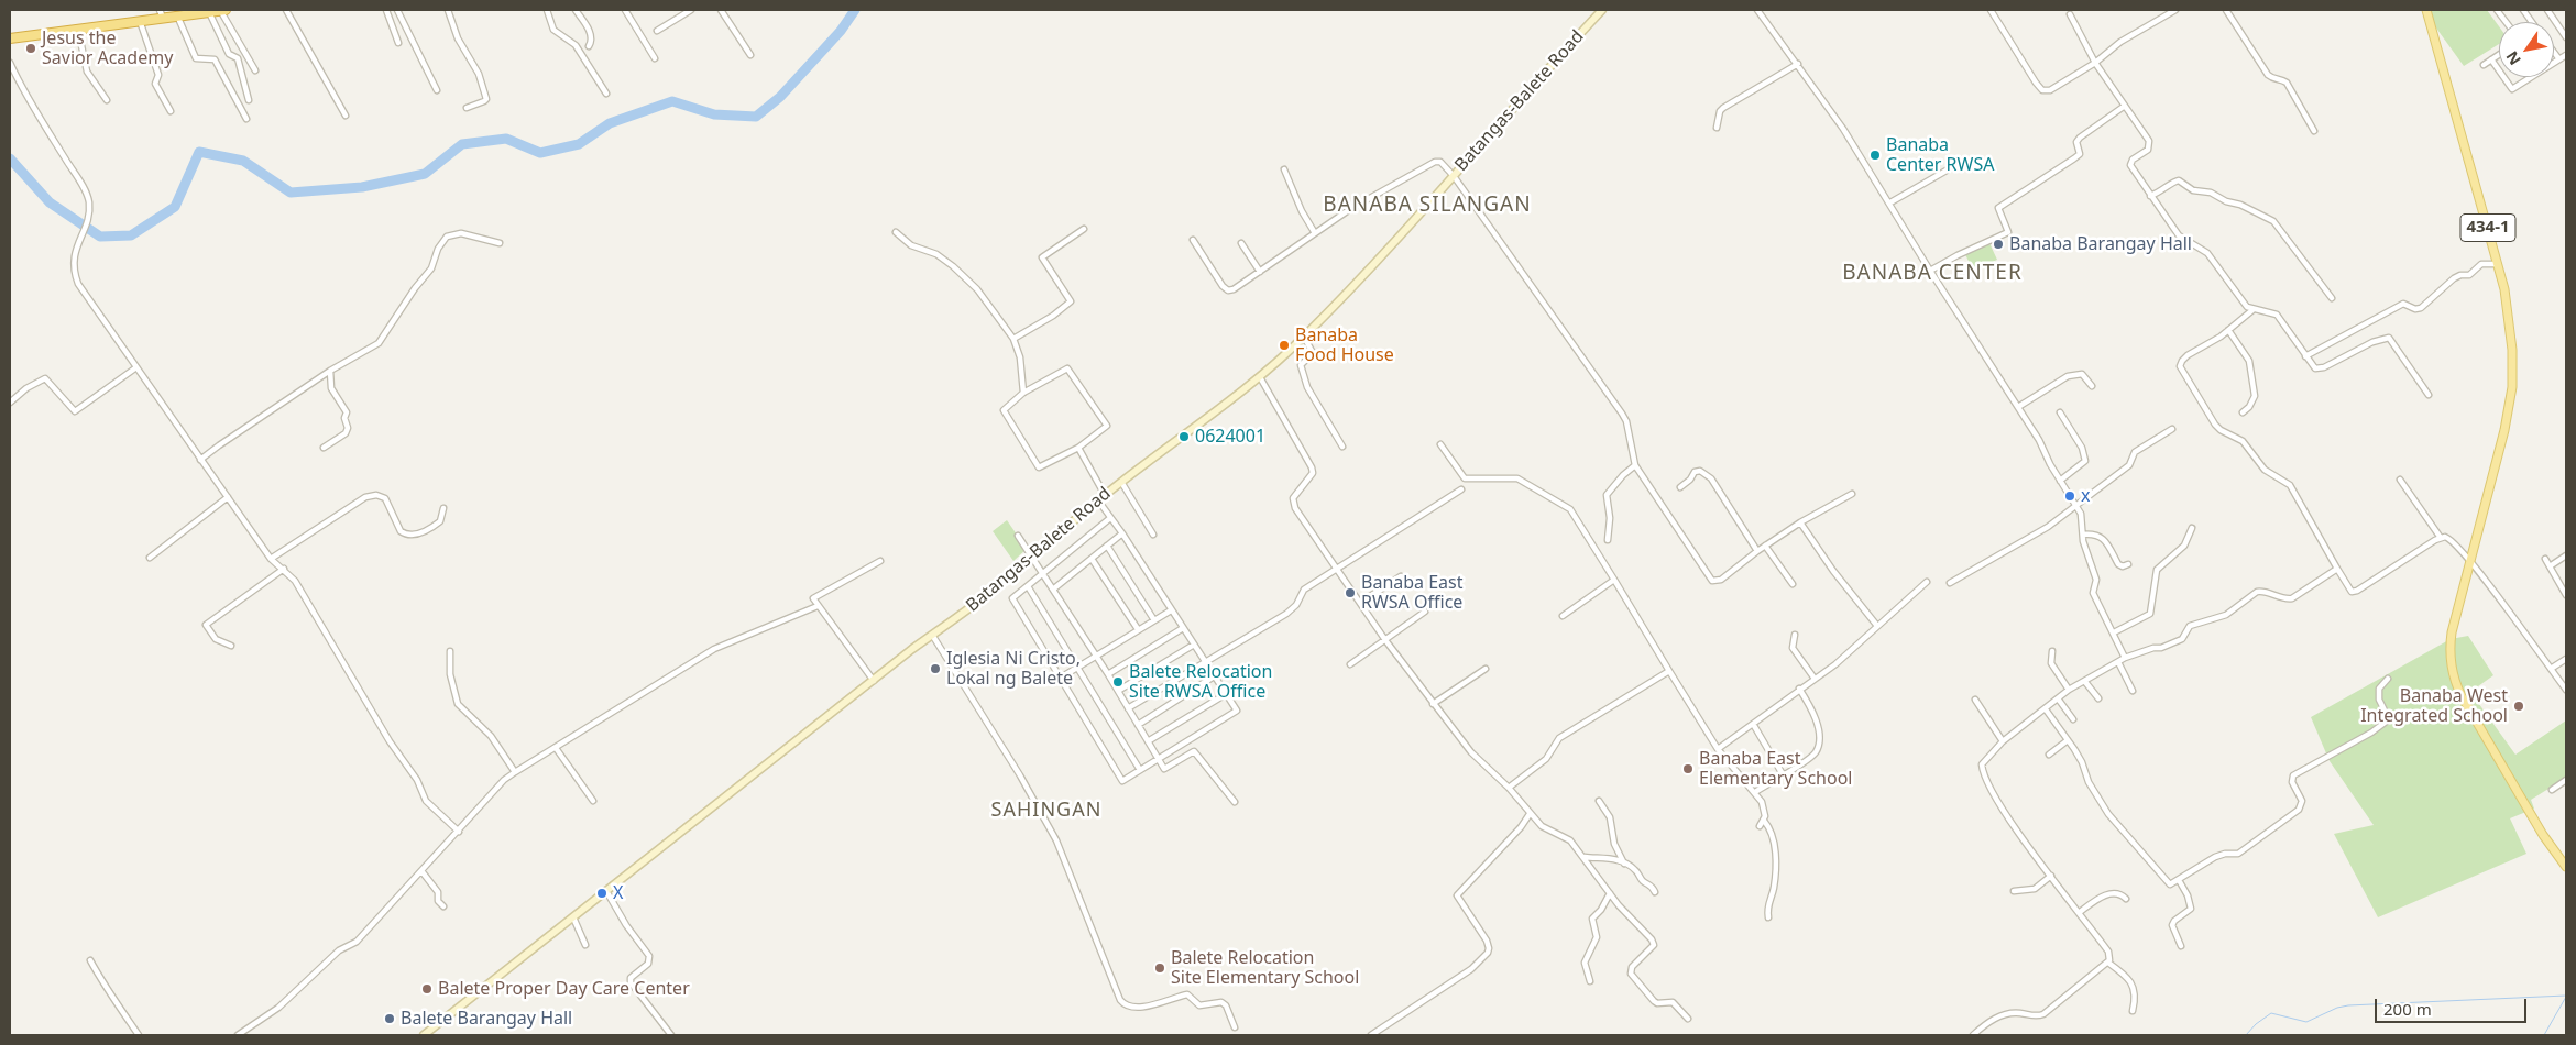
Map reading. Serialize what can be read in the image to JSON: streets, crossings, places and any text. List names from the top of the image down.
{
  "streets": {
    "main road": ["Batangas-Balete Road", "434-1"]
  },
  "districts": ["BANABA SILANGAN", "BANABA CENTER", "SAHINGAN"],
  "places": [
    "Jesus the Savior Academy",
    "Banaba Center RWSA",
    "Banaba Barangay Hall",
    "Banaba Food House",
    "0624001",
    "x",
    "Banaba East RWSA Office",
    "Iglesia Ni Cristo, Lokal ng Balete",
    "Balete Relocation Site RWSA Office",
    "Banaba West Integrated School",
    "Banaba East Elementary School",
    "X",
    "Balete Relocation Site Elementary School",
    "Balete Proper Day Care Center",
    "Balete Barangay Hall"
  ],
  "scale_bar": "200 m",
  "north": "bottom left"
}
